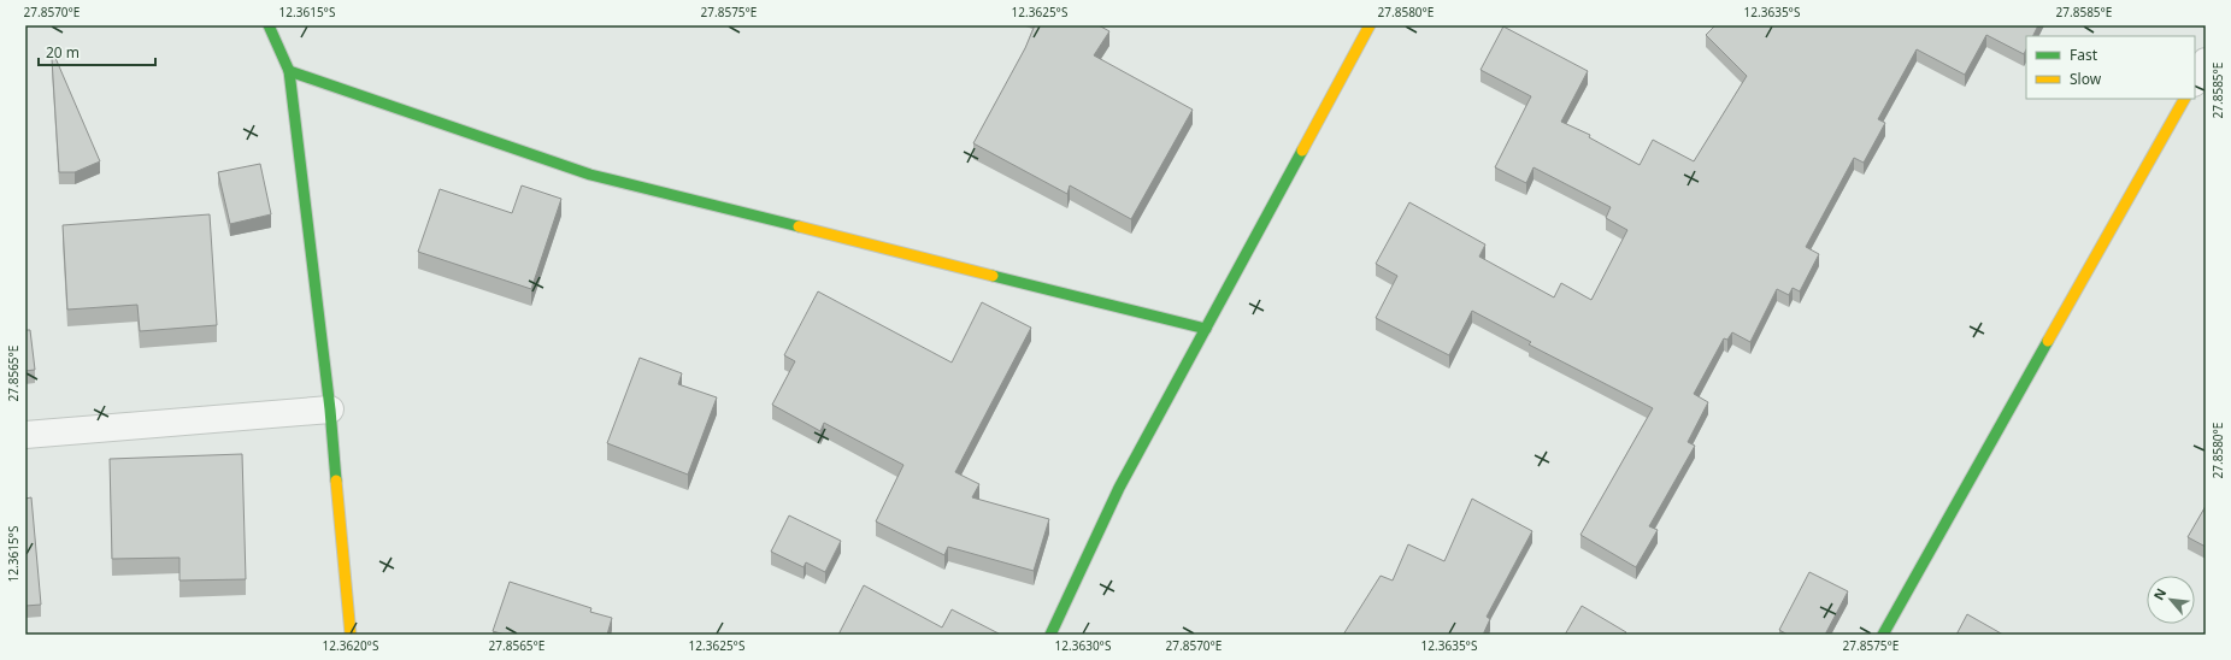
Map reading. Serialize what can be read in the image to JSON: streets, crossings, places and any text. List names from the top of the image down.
{
  "legend": ["Fast", "Slow"],
  "scale_bar": "20 m",
  "north": "top left",
  "coordinates": [
    "27.8570°E",
    "12.3615°S",
    "27.8575°E",
    "12.3625°S",
    "27.8580°E",
    "12.3635°S",
    "27.8585°E",
    "27.8565°E",
    "12.3620°S",
    "12.3630°S"
  ]
}
